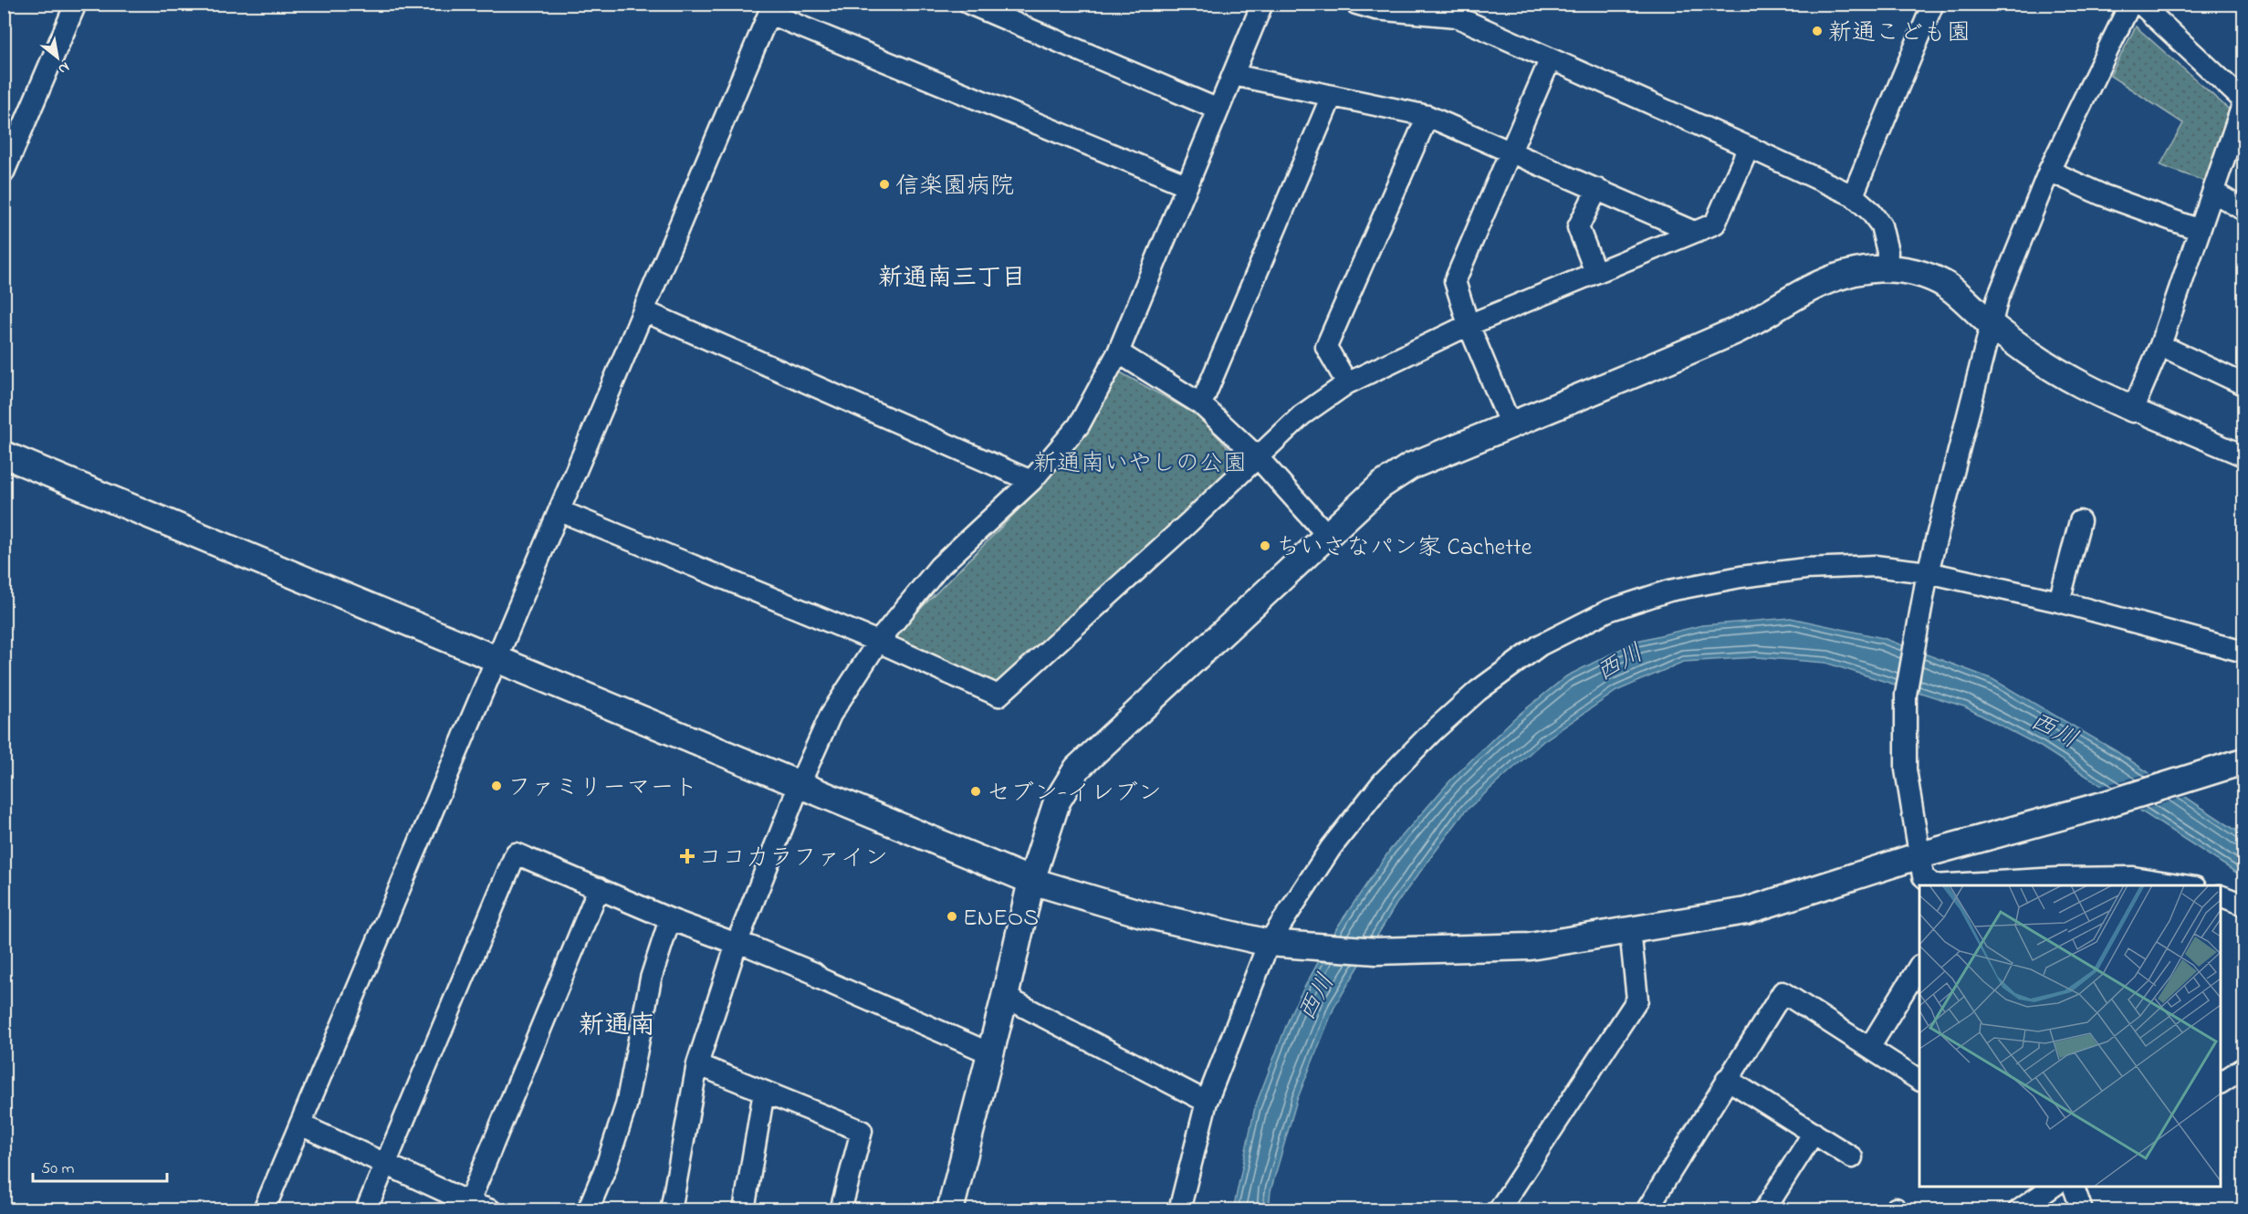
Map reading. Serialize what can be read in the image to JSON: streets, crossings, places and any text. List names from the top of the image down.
{
  "districts": ["新通南三丁目", "新通南"],
  "water": ["西川"],
  "parks": ["新通南いやしの公園"],
  "places": {
    "other": [
      "新通こども園",
      "信楽園病院",
      "ちいさなパン家 Cachette",
      "ファミリーマート",
      "セブン-イレブン",
      "ENEOS"
    ],
    "health": ["ココカラファイン"]
  },
  "scale_bar": "50 m",
  "north": "bottom right"
}
